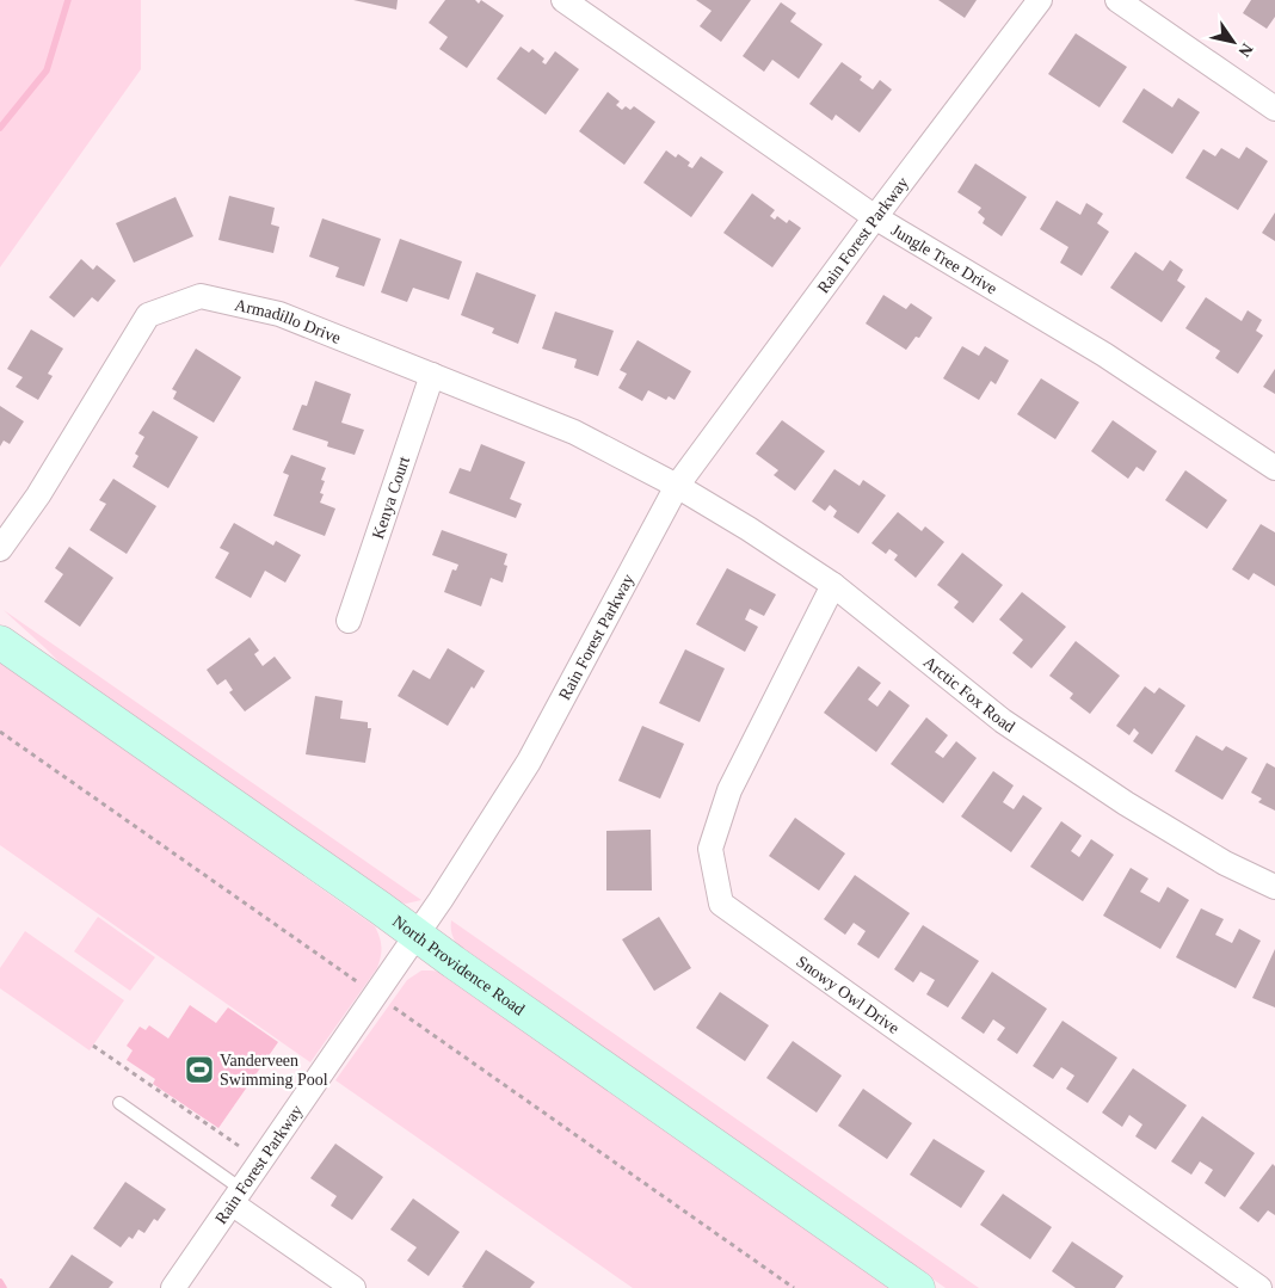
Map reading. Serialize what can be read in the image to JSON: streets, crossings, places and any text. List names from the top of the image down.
{
  "streets": {
    "street": [
      "Rain Forest Parkway",
      "Jungle Tree Drive",
      "Armadillo Drive",
      "Kenya Court",
      "Arctic Fox Road",
      "North Providence Road",
      "Snowy Owl Drive"
    ]
  },
  "crossings": [
    ["Rain Forest Parkway", "Jungle Tree Drive"],
    ["Rain Forest Parkway", "Armadillo Drive"],
    ["Rain Forest Parkway", "Arctic Fox Road"],
    ["Rain Forest Parkway", "North Providence Road"],
    ["Armadillo Drive", "Kenya Court"],
    ["Armadillo Drive", "Arctic Fox Road"],
    ["Arctic Fox Road", "Snowy Owl Drive"]
  ],
  "places": {
    "sports": ["Vanderveen Swimming Pool"]
  },
  "north": "bottom right"
}
